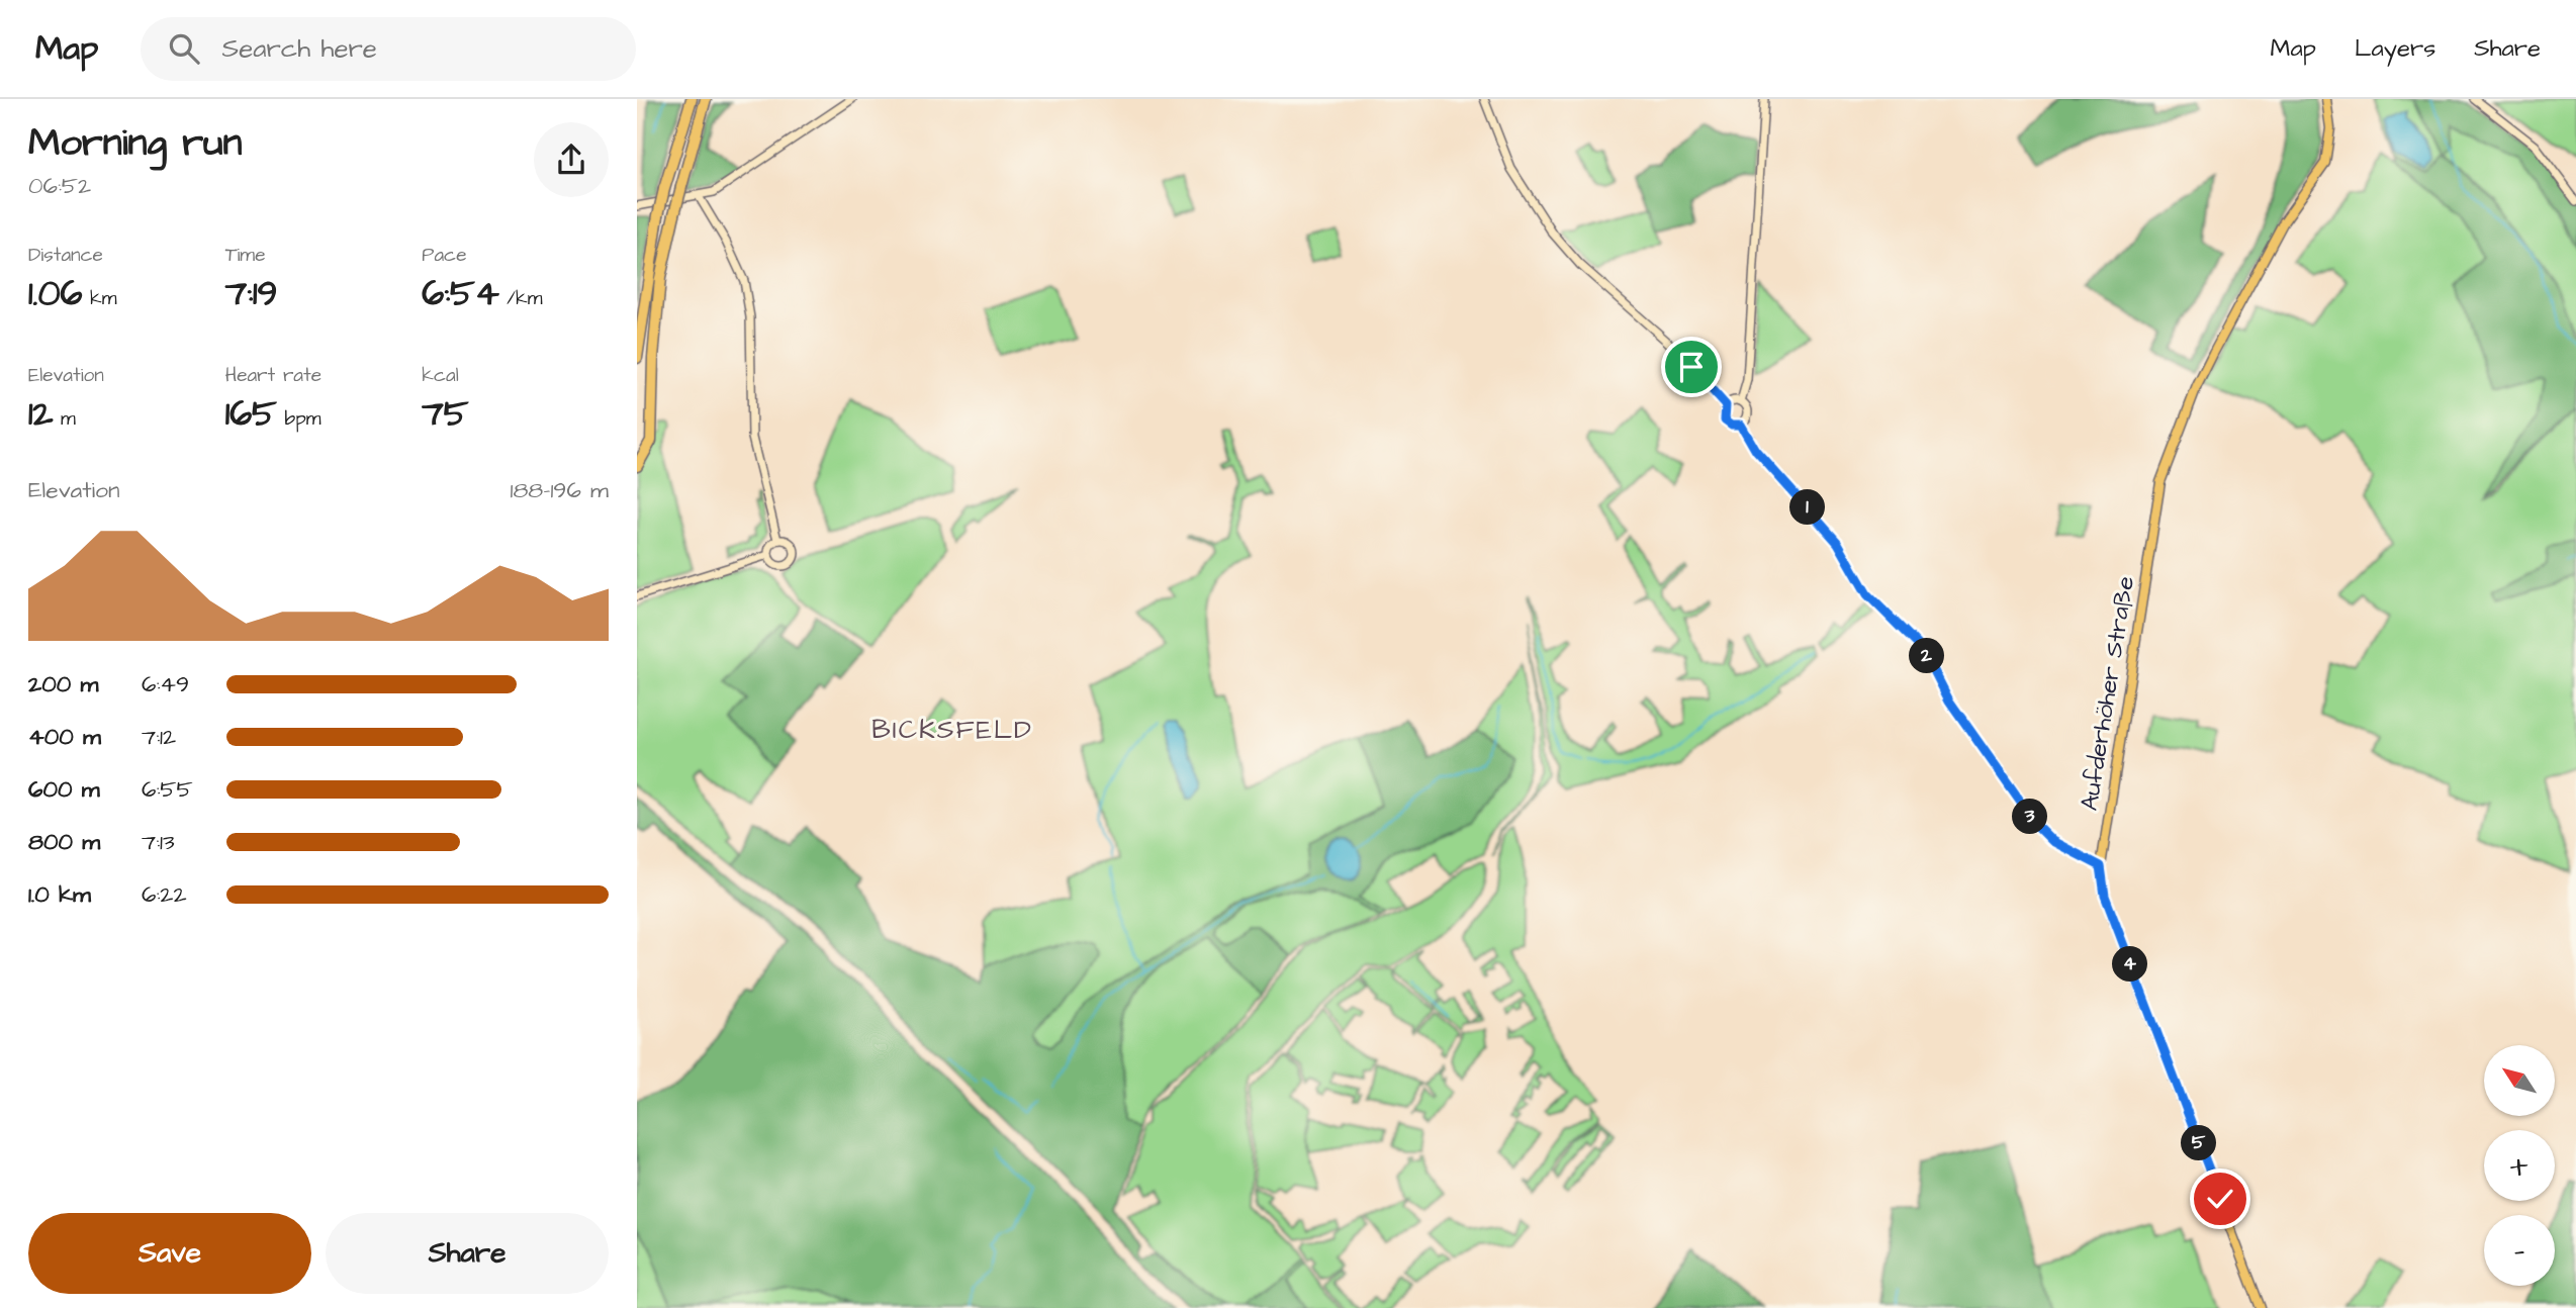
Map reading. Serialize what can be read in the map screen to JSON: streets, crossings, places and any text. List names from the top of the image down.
{
  "streets": {
    "main road": ["Aufderhöher Straße"]
  },
  "districts": ["BICKSFELD"],
  "north": "top left",
  "page": {
    "header": "Map",
    "search": "Search here",
    "nav": ["Map", "Layers", "Share"],
    "heading": ["Morning run", "06:52"],
    "stats": [
      ["Distance", "1.06 km"],
      ["Time", "7:19"],
      ["Pace", "6:54 /km"],
      ["Elevation", "12 m"],
      ["Heart rate", "165 bpm"],
      ["kcal", "75"]
    ],
    "chart": ["Elevation", "188–196 m"],
    "pins": [
      "1",
      "2",
      "3",
      "4",
      "5"
    ],
    "list": [
      {
        "name": "200 m",
        "note": "6:49"
      },
      {
        "name": "400 m",
        "note": "7:12"
      },
      {
        "name": "600 m",
        "note": "6:55"
      },
      {
        "name": "800 m",
        "note": "7:13"
      },
      {
        "name": "1.0 km",
        "note": "6:22"
      }
    ],
    "map_buttons": ["+", "−"],
    "buttons": ["Save", "Share"]
  }
}
